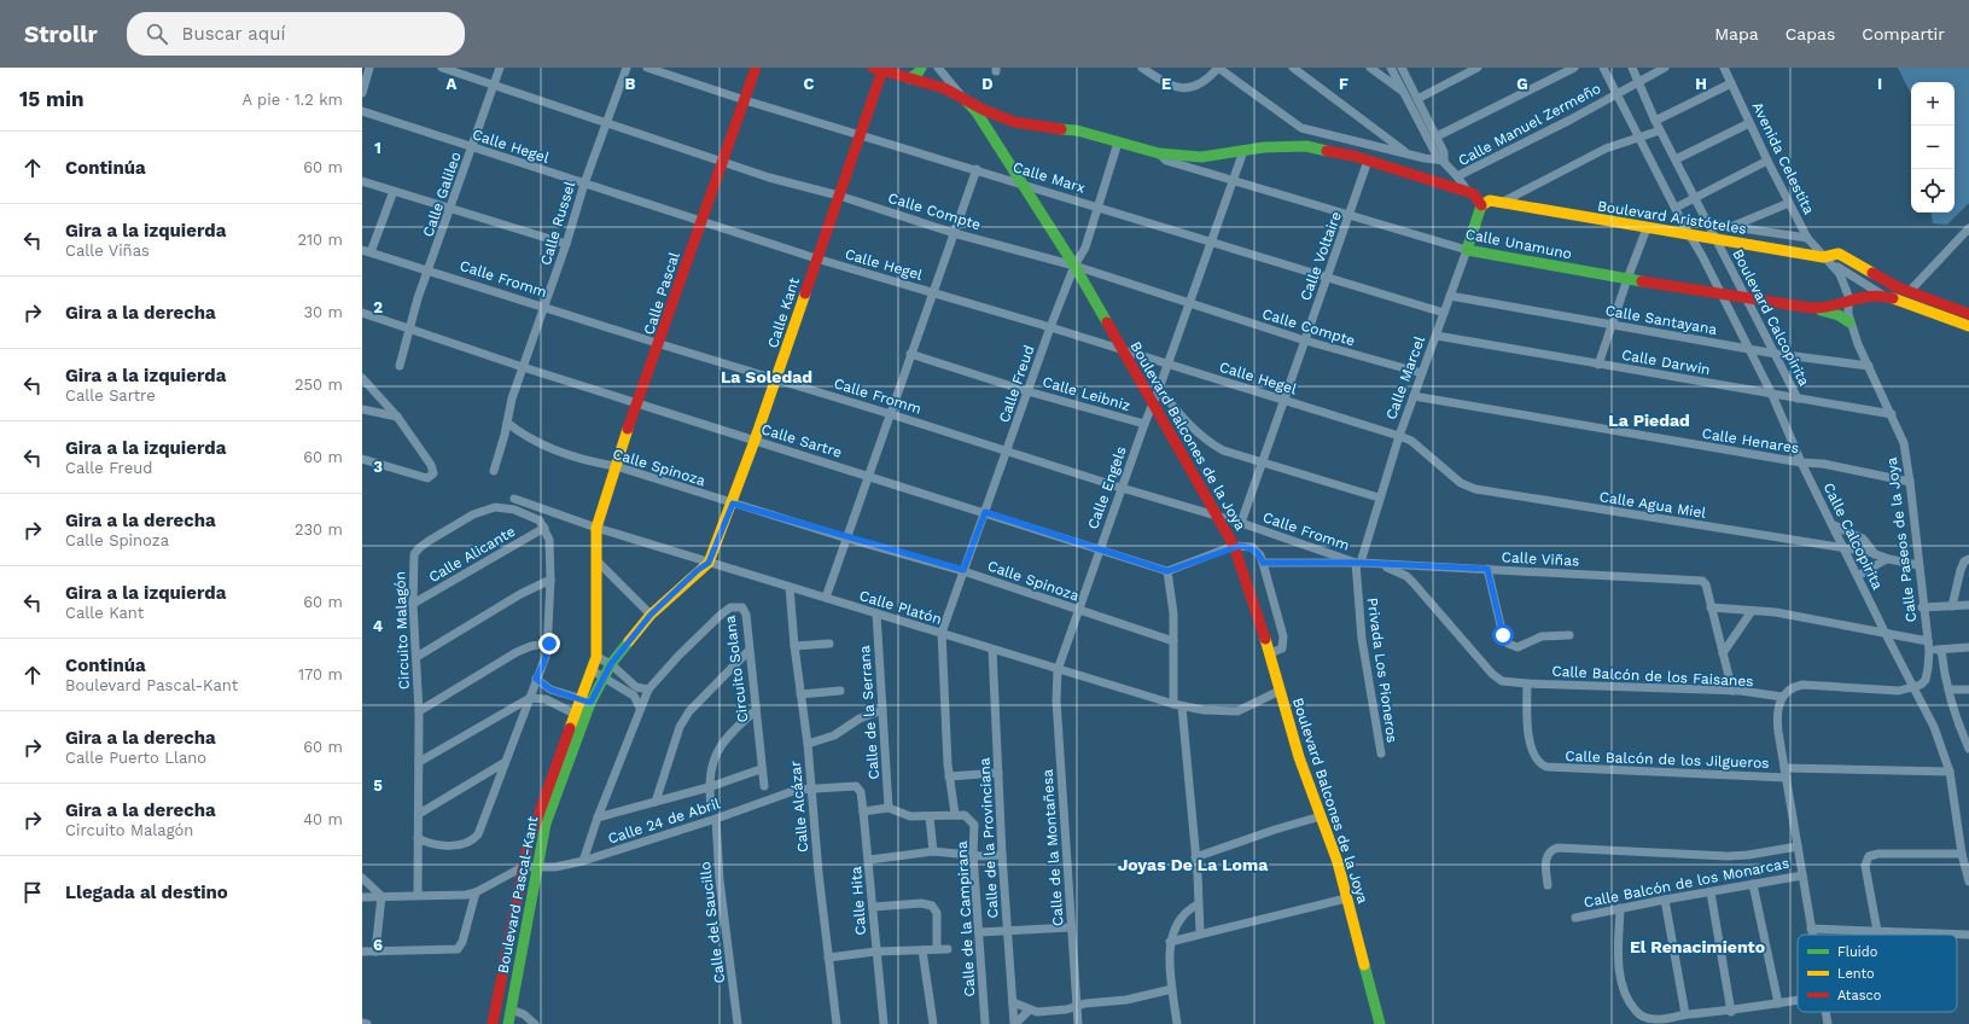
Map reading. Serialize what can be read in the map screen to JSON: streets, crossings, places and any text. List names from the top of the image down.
{
  "streets": {
    "street": [
      "Calle Manuel Zermeño",
      "Calle Hegel",
      "Avenida Celestita",
      "Calle Marx",
      "Calle Galileo",
      "Calle Compte",
      "Boulevard Aristóteles",
      "Calle Russel",
      "Calle Unamuno",
      "Calle Voltaire",
      "Calle Fromm",
      "Calle Pascal",
      "Calle Kant",
      "Boulevard Calcopirita",
      "Calle Santayana",
      "Calle Darwin",
      "Calle Marcel",
      "Calle Freud",
      "Calle Leibniz",
      "Boulevard Balcones de la Joya",
      "Calle Sartre",
      "Calle Henares",
      "Calle Spinoza",
      "Calle Engels",
      "Calle Agua Miel",
      "Calle Calcopirita",
      "Calle Paseos de la Joya",
      "Calle Alicante",
      "Calle Viñas",
      "Calle Platón",
      "Circuito Malagón",
      "Circuito Solana",
      "Privada Los Pioneros",
      "Calle Balcón de los Faisanes",
      "Calle de la Serrana",
      "Calle Balcón de los Jilgueros",
      "Calle Alcázar",
      "Calle 24 de Abril",
      "Calle de la Provinciana",
      "Calle de la Montañesa",
      "Calle Balcón de los Monarcas",
      "Boulevard Pascal-Kant",
      "Calle Hita",
      "Calle de la Campirana",
      "Calle del Saucillo"
    ]
  },
  "crossings": [
    ["Calle Manuel Zermeño", "Boulevard Calcopirita"],
    ["Calle Hegel", "Calle Galileo"],
    ["Calle Hegel", "Calle Russel"],
    ["Calle Hegel", "Calle Voltaire"],
    ["Calle Hegel", "Calle Pascal"],
    ["Calle Hegel", "Calle Kant"],
    ["Calle Hegel", "Calle Marcel"],
    ["Calle Hegel", "Calle Freud"],
    ["Calle Hegel", "Calle Leibniz"],
    ["Calle Hegel", "Boulevard Balcones de la Joya"],
    ["Calle Hegel", "Calle Agua Miel"],
    ["Avenida Celestita", "Boulevard Aristóteles"],
    ["Avenida Celestita", "Calle Paseos de la Joya"],
    ["Calle Marx", "Calle Voltaire"],
    ["Calle Marx", "Calle Pascal"],
    ["Calle Marx", "Calle Kant"],
    ["Calle Marx", "Calle Marcel"],
    ["Calle Marx", "Calle Freud"],
    ["Calle Marx", "Boulevard Balcones de la Joya"],
    ["Calle Galileo", "Calle Compte"],
    ["Calle Galileo", "Calle Fromm"],
    ["Calle Galileo", "Calle Sartre"],
    ["Calle Compte", "Calle Russel"],
    ["Calle Compte", "Calle Voltaire"],
    ["Calle Compte", "Calle Pascal"],
    ["Calle Compte", "Calle Kant"],
    ["Calle Compte", "Calle Marcel"],
    ["Calle Compte", "Calle Freud"],
    ["Calle Compte", "Boulevard Balcones de la Joya"],
    ["Boulevard Aristóteles", "Calle Unamuno"],
    ["Boulevard Aristóteles", "Calle Voltaire"],
    ["Boulevard Aristóteles", "Calle Kant"],
    ["Boulevard Aristóteles", "Boulevard Calcopirita"],
    ["Boulevard Aristóteles", "Calle Marcel"],
    ["Boulevard Aristóteles", "Calle Freud"],
    ["Boulevard Aristóteles", "Boulevard Balcones de la Joya"],
    ["Boulevard Aristóteles", "Calle Paseos de la Joya"],
    ["Calle Russel", "Calle Fromm"],
    ["Calle Russel", "Calle Sartre"],
    ["Calle Russel", "Calle Spinoza"],
    ["Calle Unamuno", "Calle Voltaire"],
    ["Calle Unamuno", "Boulevard Calcopirita"],
    ["Calle Unamuno", "Calle Marcel"],
    ["Calle Unamuno", "Calle Paseos de la Joya"],
    ["Calle Voltaire", "Calle Fromm"],
    ["Calle Fromm", "Calle Pascal"],
    ["Calle Fromm", "Calle Kant"],
    ["Calle Fromm", "Calle Marcel"],
    ["Calle Fromm", "Calle Freud"],
    ["Calle Fromm", "Boulevard Balcones de la Joya"],
    ["Calle Fromm", "Calle Engels"],
    ["Calle Fromm", "Calle Viñas"],
    ["Calle Fromm", "Privada Los Pioneros"],
    ["Calle Pascal", "Calle Sartre"],
    ["Calle Pascal", "Calle Spinoza"],
    ["Calle Pascal", "Calle Platón"],
    ["Calle Pascal", "Boulevard Pascal-Kant"],
    ["Calle Kant", "Calle Sartre"],
    ["Calle Kant", "Calle Spinoza"],
    ["Calle Kant", "Calle Platón"],
    ["Calle Kant", "Boulevard Pascal-Kant"],
    ["Boulevard Calcopirita", "Calle Santayana"],
    ["Boulevard Calcopirita", "Calle Darwin"],
    ["Calle Santayana", "Calle Marcel"],
    ["Calle Santayana", "Calle Paseos de la Joya"],
    ["Calle Darwin", "Calle Marcel"],
    ["Calle Darwin", "Calle Calcopirita"],
    ["Calle Darwin", "Calle Paseos de la Joya"],
    ["Calle Marcel", "Calle Henares"],
    ["Calle Marcel", "Calle Agua Miel"],
    ["Calle Marcel", "Calle Viñas"],
    ["Calle Marcel", "Privada Los Pioneros"],
    ["Calle Freud", "Calle Leibniz"],
    ["Calle Freud", "Boulevard Balcones de la Joya"],
    ["Calle Freud", "Calle Sartre"],
    ["Calle Freud", "Calle Spinoza"],
    ["Calle Freud", "Calle Platón"],
    ["Calle Leibniz", "Boulevard Balcones de la Joya"],
    ["Calle Leibniz", "Calle Engels"],
    ["Boulevard Balcones de la Joya", "Calle Platón"],
    ["Calle Sartre", "Calle Engels"],
    ["Calle Henares", "Calle Calcopirita"],
    ["Calle Henares", "Calle Paseos de la Joya"],
    ["Calle Spinoza", "Calle Engels"],
    ["Calle Engels", "Calle Platón"],
    ["Calle Engels", "Calle de la Montañesa"],
    ["Calle Agua Miel", "Calle Calcopirita"],
    ["Calle Agua Miel", "Calle Paseos de la Joya"],
    ["Calle Calcopirita", "Calle Paseos de la Joya"],
    ["Calle Calcopirita", "Calle Balcón de los Jilgueros"],
    ["Calle Alicante", "Circuito Malagón"],
    ["Calle Viñas", "Privada Los Pioneros"],
    ["Calle Viñas", "Calle Balcón de los Faisanes"],
    ["Calle Platón", "Calle de la Serrana"],
    ["Calle Platón", "Calle Alcázar"],
    ["Calle Platón", "Calle de la Provinciana"],
    ["Calle Platón", "Calle de la Montañesa"],
    ["Calle Platón", "Boulevard Pascal-Kant"],
    ["Circuito Solana", "Calle 24 de Abril"],
    ["Calle Balcón de los Faisanes", "Calle Balcón de los Jilgueros"],
    ["Calle Alcázar", "Calle 24 de Abril"],
    ["Calle 24 de Abril", "Boulevard Pascal-Kant"],
    ["Calle 24 de Abril", "Calle Hita"],
    ["Calle 24 de Abril", "Calle del Saucillo"]
  ],
  "districts": [
    "La Soledad",
    "La Piedad",
    "Joyas De La Loma",
    "El Renacimiento"
  ],
  "legend": ["Fluido", "Lento", "Atasco"],
  "page": {
    "header": "Strollr",
    "search": "Buscar aquí",
    "nav": ["Mapa", "Capas", "Compartir"],
    "heading": ["15 min", "A pie · 1.2 km"],
    "map_buttons": ["+", "−"],
    "list": [
      ["Continúa", "60 m"],
      ["Gira a la izquierda", "Calle Viñas", "210 m"],
      ["Gira a la derecha", "30 m"],
      ["Gira a la izquierda", "Calle Sartre", "250 m"],
      ["Gira a la izquierda", "Calle Freud", "60 m"],
      ["Gira a la derecha", "Calle Spinoza", "230 m"],
      ["Gira a la izquierda", "Calle Kant", "60 m"],
      ["Continúa", "Boulevard Pascal-Kant", "170 m"],
      ["Gira a la derecha", "Calle Puerto Llano", "60 m"],
      ["Gira a la derecha", "Circuito Malagón", "40 m"],
      "Llegada al destino"
    ]
  },
  "grid": {
    "columns": [
      "A",
      "B",
      "C",
      "D",
      "E",
      "F",
      "G",
      "H",
      "I"
    ],
    "rows": [
      "1",
      "2",
      "3",
      "4",
      "5",
      "6"
    ]
  }
}
